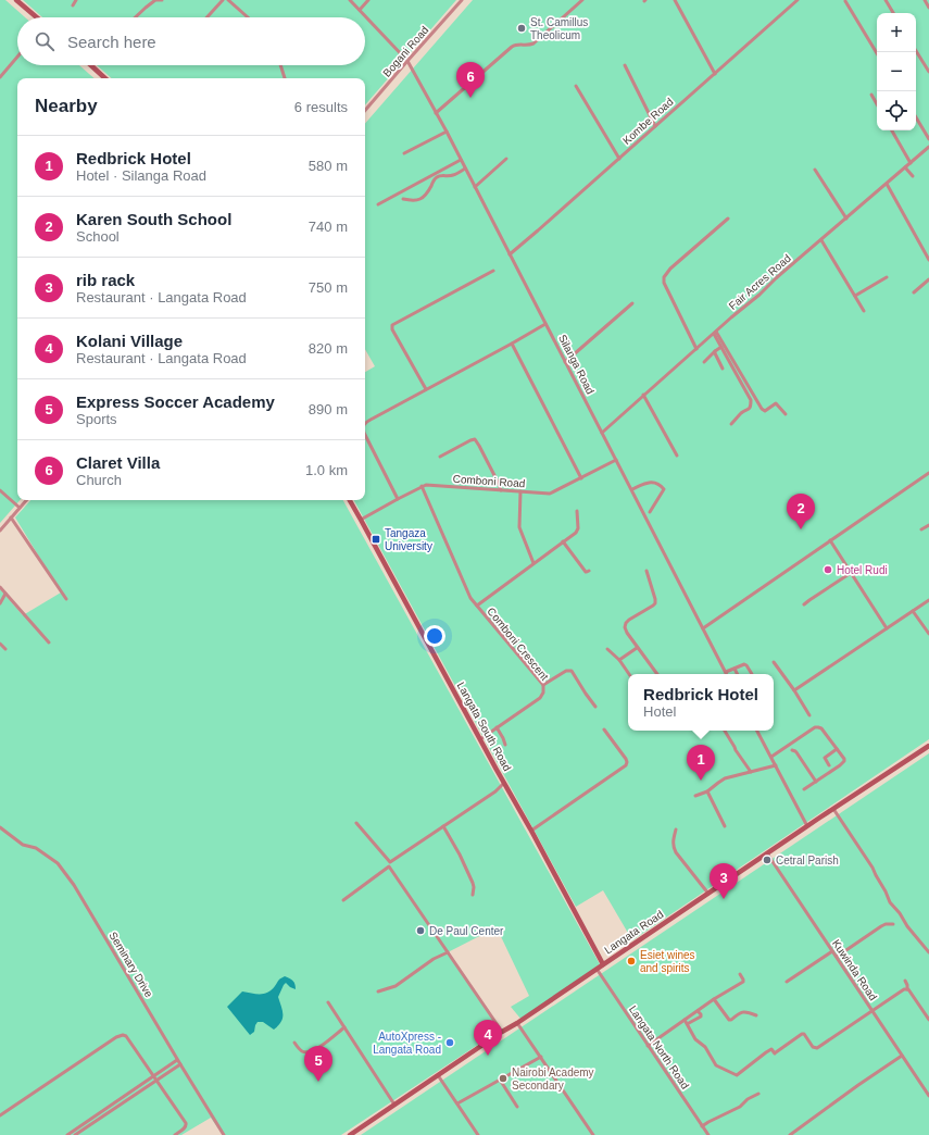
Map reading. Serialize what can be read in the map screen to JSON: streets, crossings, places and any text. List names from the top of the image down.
{
  "streets": {
    "main road": ["Langata South Road", "Langata Road"],
    "street": [
      "Bogani Road",
      "Kombe Road",
      "Fair Acres Road",
      "Silanga Road",
      "Comboni Road",
      "Comboni Crescent",
      "Seminary Drive",
      "Kuwinda Road",
      "Langata North Road"
    ]
  },
  "crossings": [
    ["Bogani Road", "Silanga Road"],
    ["Kombe Road", "Silanga Road"],
    ["Fair Acres Road", "Silanga Road"],
    ["Silanga Road", "Comboni Road"],
    ["Comboni Road", "Comboni Crescent"],
    ["Comboni Road", "Langata South Road"],
    ["Comboni Crescent", "Langata South Road"],
    ["Langata South Road", "Langata Road"],
    ["Langata Road", "Kuwinda Road"],
    ["Langata Road", "Langata North Road"]
  ],
  "places": {
    "other": [
      "St. Camillus Theolicum",
      "Hotel Rudi",
      "Cetral Parish",
      "De Paul Center",
      "Esiet wines and spirits",
      "AutoXpress - Langata Road",
      "Nairobi Academy Secondary"
    ],
    "transit": ["Tangaza University"]
  },
  "page": {
    "map_buttons": ["+", "−"],
    "search": "Search here",
    "pins": [
      "6",
      "2",
      "1",
      "3",
      "4",
      "5"
    ],
    "heading": ["Nearby", "6 results"],
    "list": [
      {
        "mark": "1",
        "name": "Redbrick Hotel",
        "note": "Hotel · Silanga Road",
        "value": "580 m"
      },
      {
        "mark": "2",
        "name": "Karen South School",
        "note": "School",
        "value": "740 m"
      },
      {
        "mark": "3",
        "name": "rib rack",
        "note": "Restaurant · Langata Road",
        "value": "750 m"
      },
      {
        "mark": "4",
        "name": "Kolani Village",
        "note": "Restaurant · Langata Road",
        "value": "820 m"
      },
      {
        "mark": "5",
        "name": "Express Soccer Academy",
        "note": "Sports",
        "value": "890 m"
      },
      {
        "mark": "6",
        "name": "Claret Villa",
        "note": "Church",
        "value": "1.0 km"
      }
    ],
    "popup": ["Redbrick Hotel", "Hotel"]
  }
}
